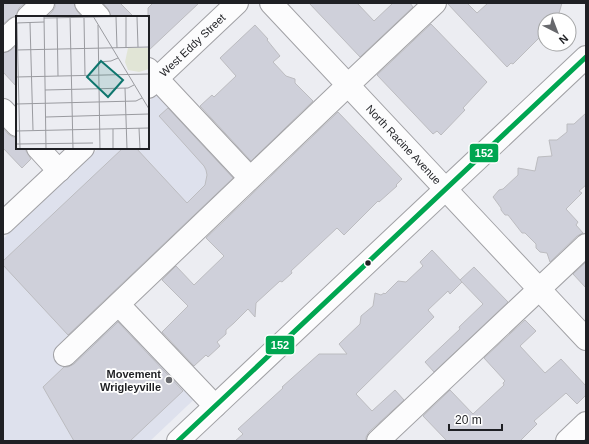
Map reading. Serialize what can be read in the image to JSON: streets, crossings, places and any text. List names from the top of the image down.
{
  "streets": {
    "street": ["West Eddy Street", "North Racine Avenue"]
  },
  "places": ["Movement Wrigleyville"],
  "lines": ["transit line 152"],
  "scale_bar": "20 m",
  "north": "bottom right"
}
